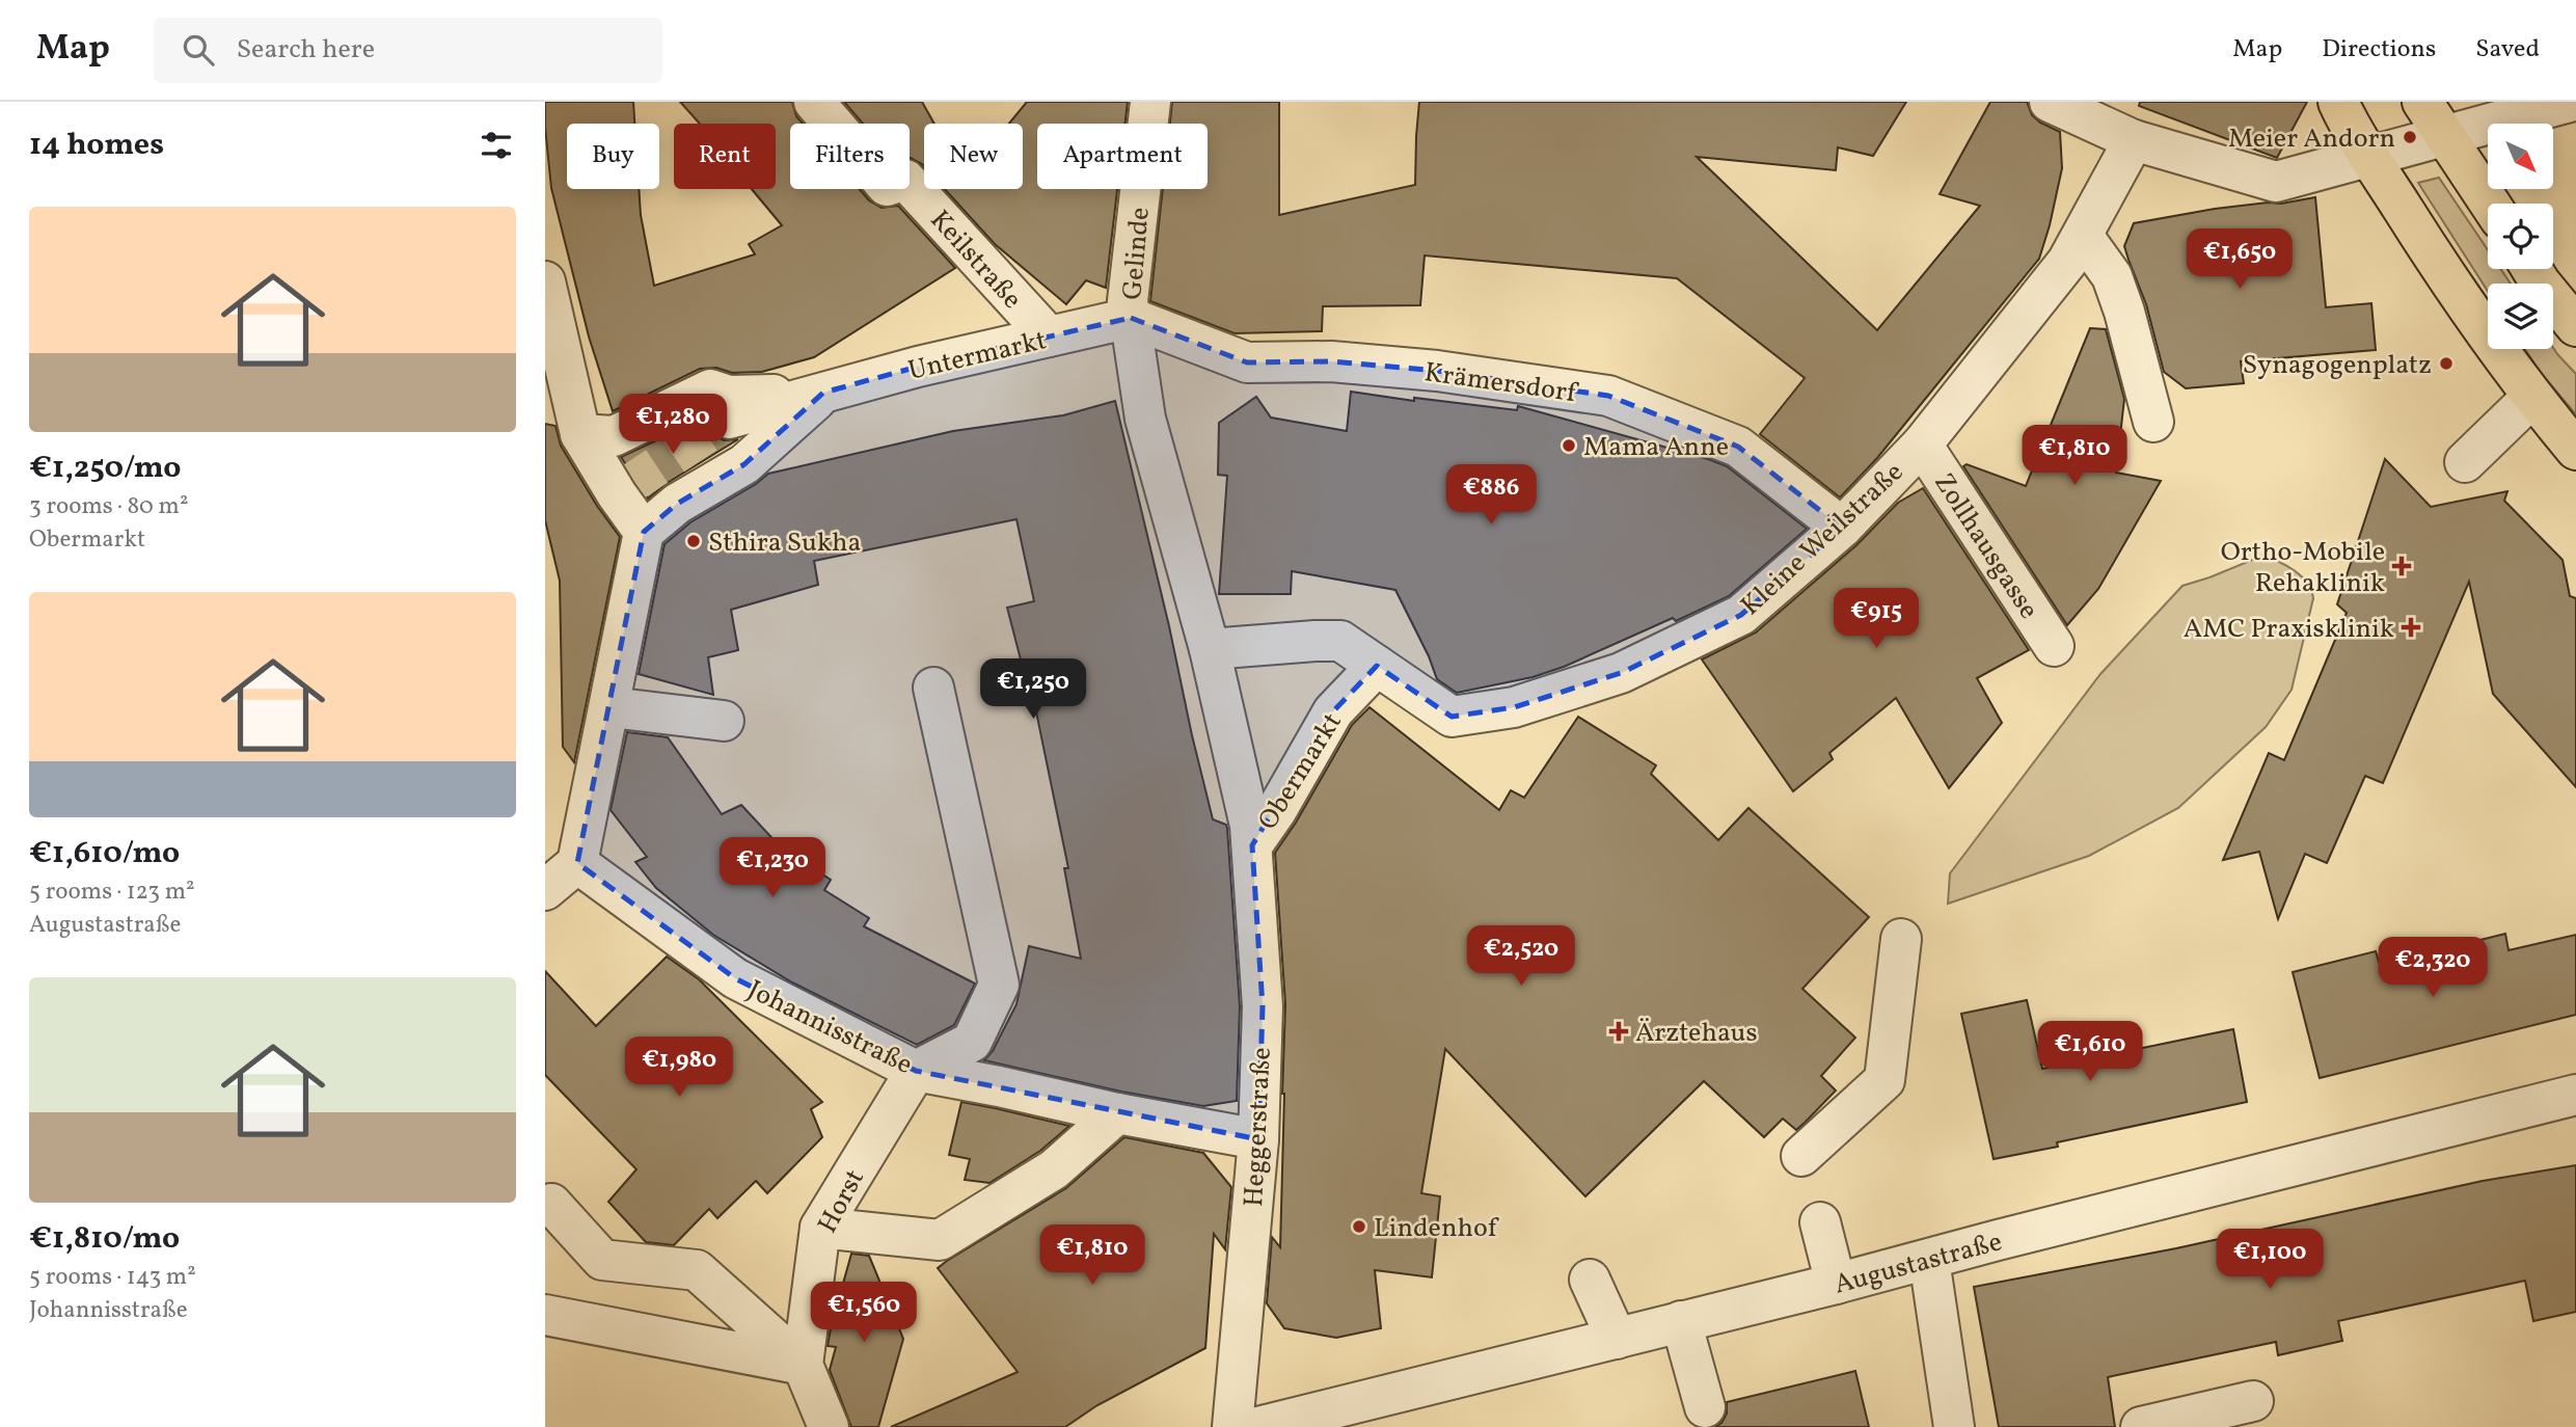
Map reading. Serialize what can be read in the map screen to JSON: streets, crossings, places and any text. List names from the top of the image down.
{
  "streets": {
    "street": [
      "Gelinde",
      "Keilstraße",
      "Untermarkt",
      "Krämersdorf",
      "Kleine Weilstraße",
      "Zollhausgasse",
      "Obermarkt",
      "Johannisstraße",
      "Heggerstraße",
      "Horst",
      "Augustastraße"
    ]
  },
  "crossings": [
    ["Gelinde", "Untermarkt"],
    ["Gelinde", "Krämersdorf"],
    ["Gelinde", "Obermarkt"],
    ["Keilstraße", "Untermarkt"],
    ["Untermarkt", "Krämersdorf"],
    ["Untermarkt", "Obermarkt"],
    ["Krämersdorf", "Kleine Weilstraße"],
    ["Krämersdorf", "Obermarkt"],
    ["Kleine Weilstraße", "Zollhausgasse"],
    ["Kleine Weilstraße", "Obermarkt"],
    ["Obermarkt", "Heggerstraße"],
    ["Johannisstraße", "Heggerstraße"],
    ["Johannisstraße", "Horst"]
  ],
  "places": {
    "other": [
      "Meier Andorn",
      "Synagogenplatz",
      "Mama Anne",
      "Sthira Sukha",
      "Lindenhof"
    ],
    "health": ["Ortho-Mobile Rehaklinik", "AMC Praxisklinik", "Ärztehaus"]
  },
  "north": "bottom right",
  "page": {
    "header": "Map",
    "search": "Search here",
    "nav": ["Map", "Directions", "Saved"],
    "heading": "14 homes",
    "chip": [
      "Buy",
      "Rent",
      "Filters",
      "New",
      "Apartment"
    ],
    "list": [
      {
        "name": "€1,250/mo",
        "note": "3 rooms · 80 m² · Obermarkt"
      },
      {
        "name": "€1,610/mo",
        "note": "5 rooms · 123 m² · Augustastraße"
      },
      {
        "name": "€1,810/mo",
        "note": "5 rooms · 143 m² · Johannisstraße"
      }
    ],
    "price": [
      "€1,650",
      "€1,280",
      "€1,810",
      "€886",
      "€915",
      "€1,250",
      "€1,230",
      "€2,520",
      "€2,320",
      "€1,610",
      "€1,980",
      "€1,810",
      "€1,100",
      "€1,560"
    ]
  }
}
